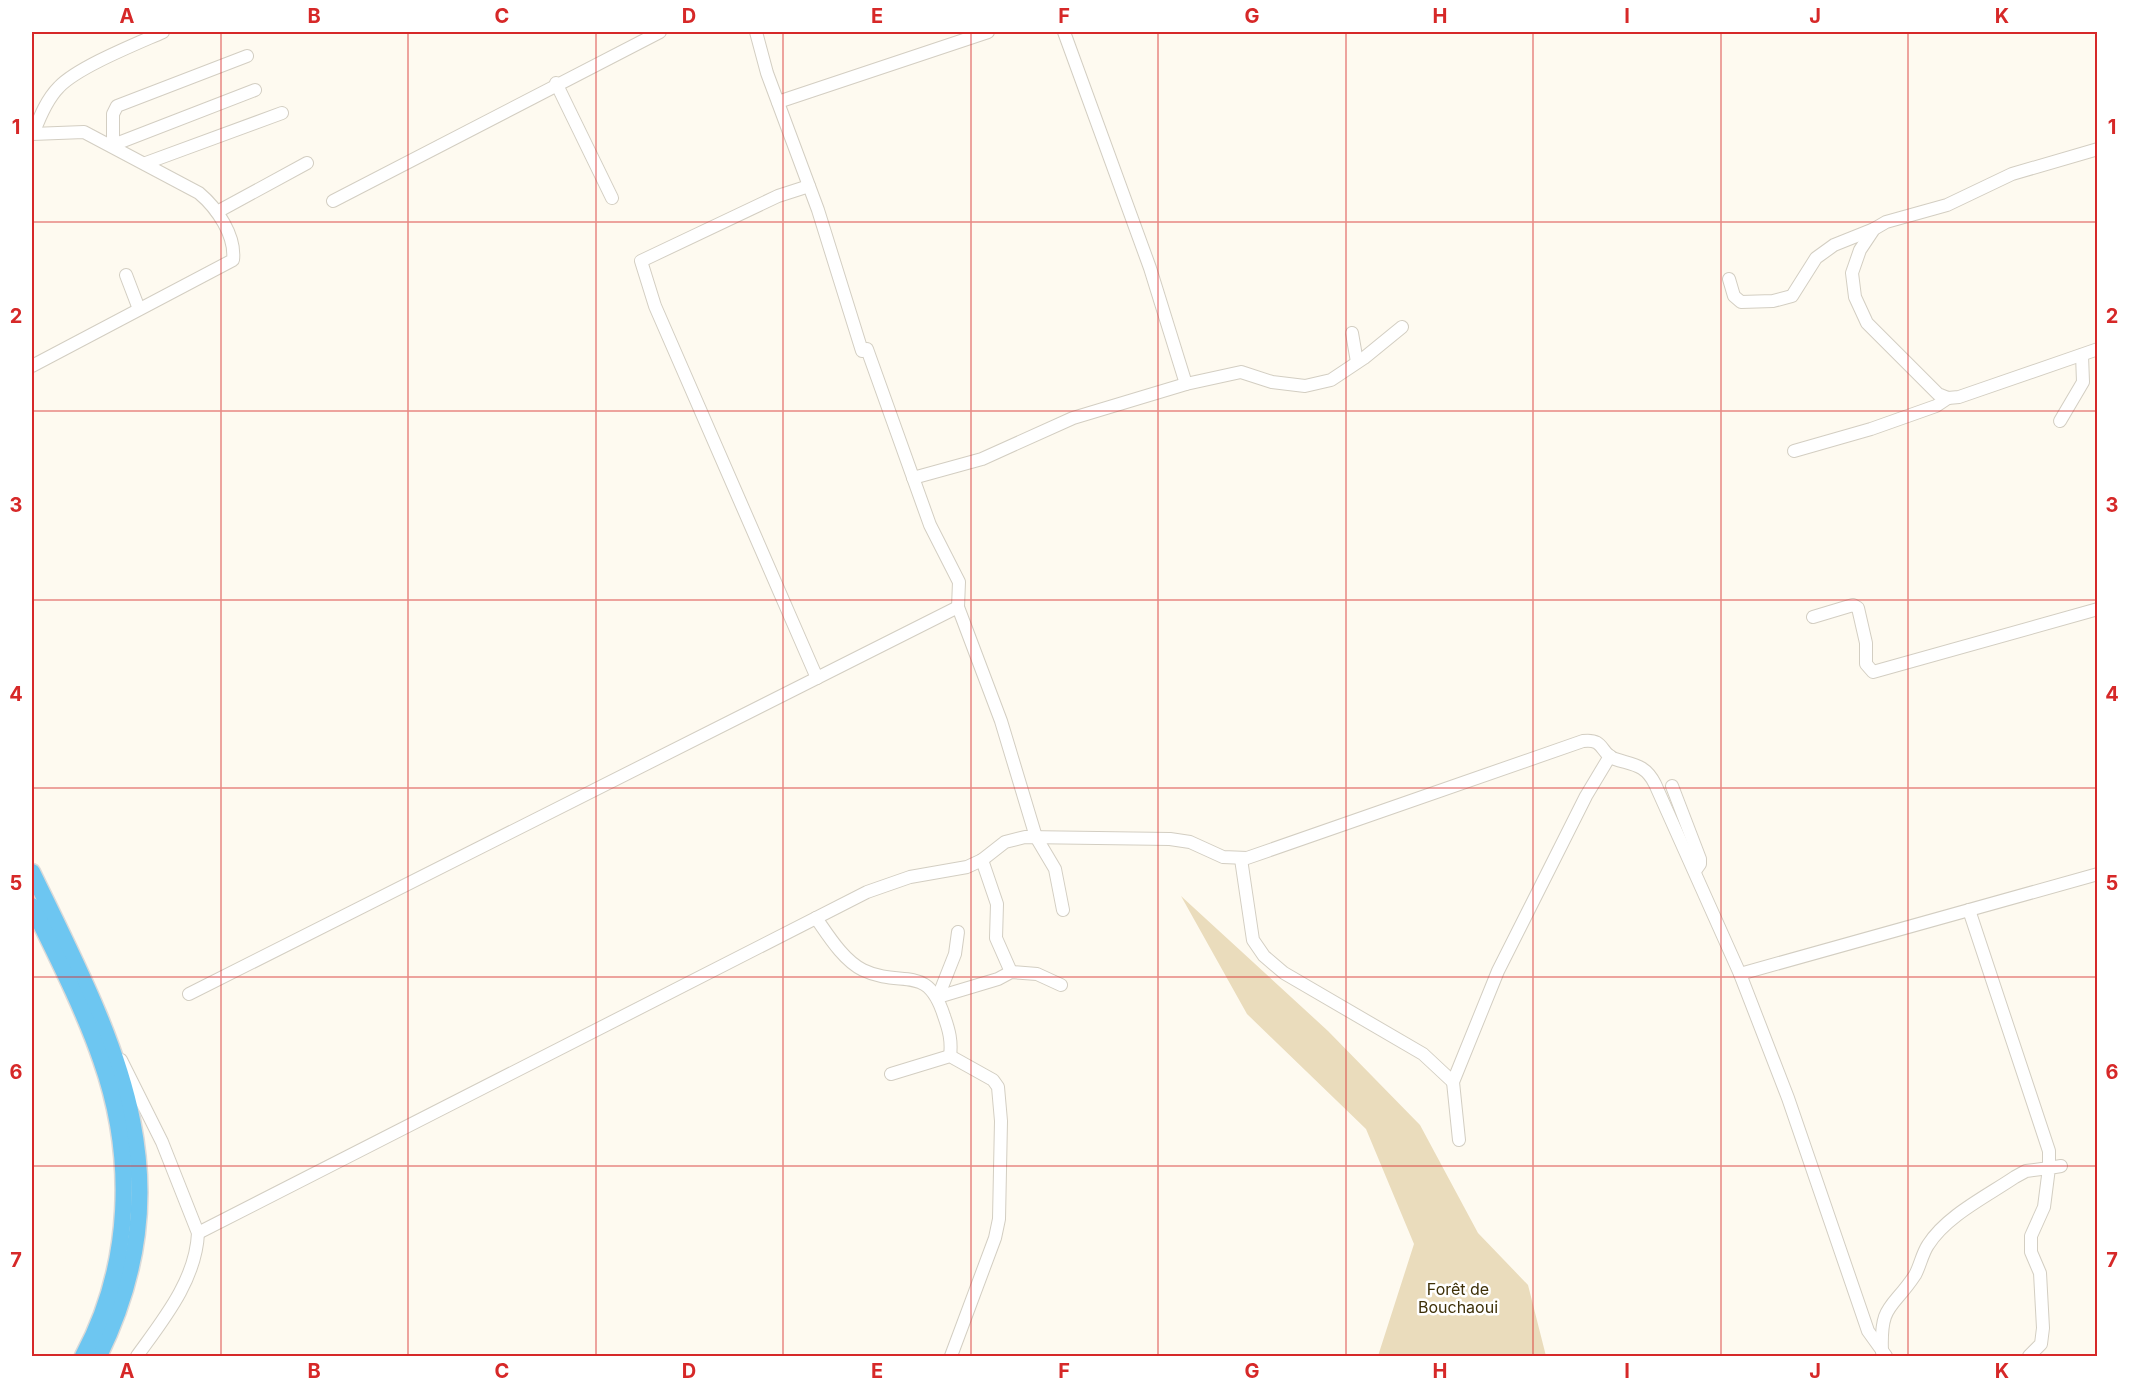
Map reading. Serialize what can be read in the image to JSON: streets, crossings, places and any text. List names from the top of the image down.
{
  "parks": ["Forêt de Bouchaoui"],
  "grid": {
    "columns": [
      "A",
      "B",
      "C",
      "D",
      "E",
      "F",
      "G",
      "H",
      "I",
      "J",
      "K"
    ],
    "rows": [
      "1",
      "2",
      "3",
      "4",
      "5",
      "6",
      "7"
    ]
  }
}
